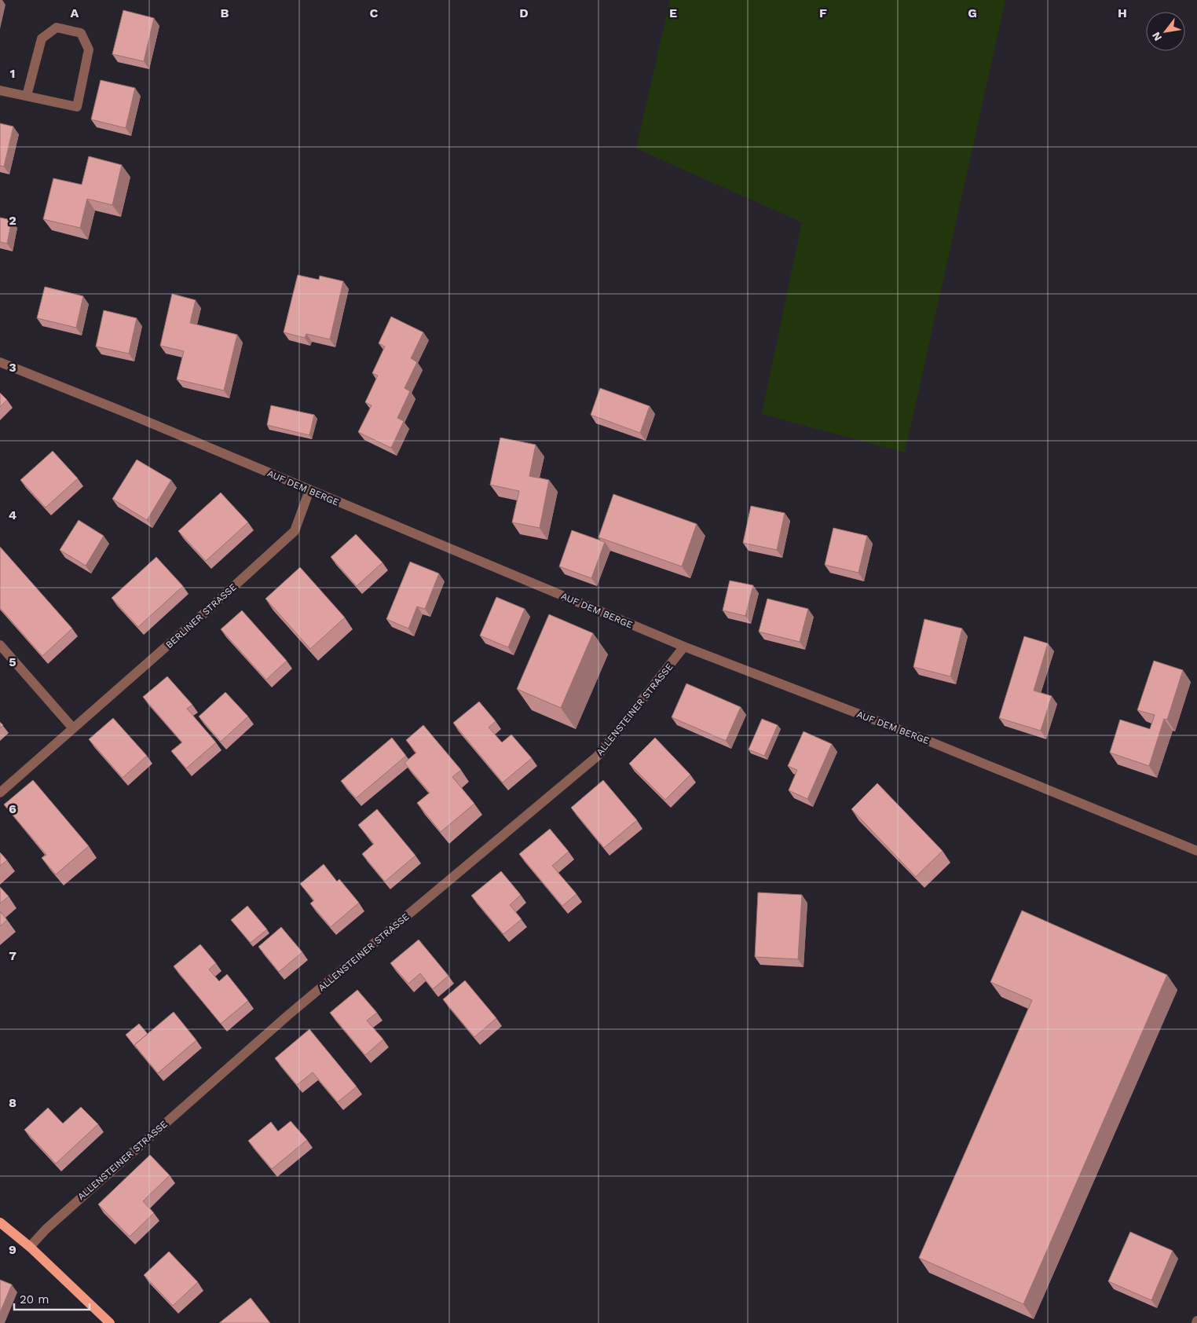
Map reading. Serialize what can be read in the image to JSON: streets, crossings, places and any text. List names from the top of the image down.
{
  "streets": {
    "street": ["AUF DEM BERGE", "BERLINER STRASSE", "ALLENSTEINER STRASSE"]
  },
  "crossings": [
    ["AUF DEM BERGE", "BERLINER STRASSE"],
    ["AUF DEM BERGE", "ALLENSTEINER STRASSE"]
  ],
  "scale_bar": "20 m",
  "north": "bottom left",
  "grid": {
    "columns": [
      "A",
      "B",
      "C",
      "D",
      "E",
      "F",
      "G",
      "H"
    ],
    "rows": [
      "1",
      "2",
      "3",
      "4",
      "5",
      "6",
      "7",
      "8",
      "9"
    ]
  }
}
